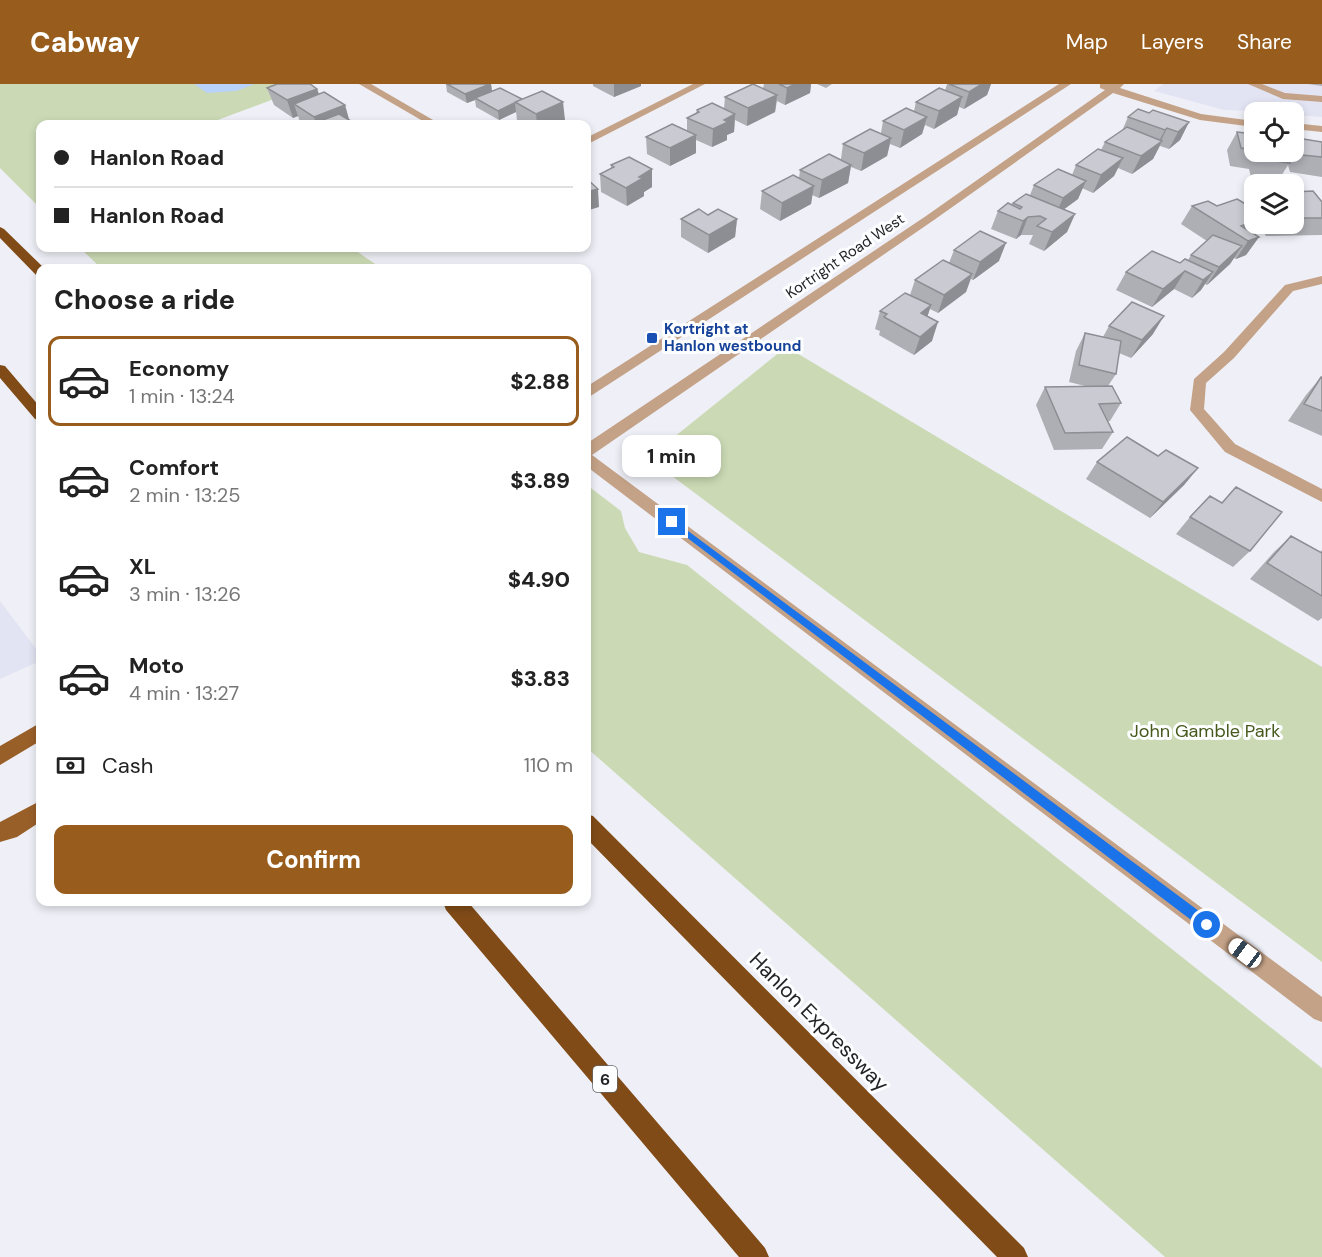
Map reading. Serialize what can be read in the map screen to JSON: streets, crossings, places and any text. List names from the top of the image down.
{
  "streets": {
    "highway": ["Hanlon Expressway", "6"],
    "street": ["Kortright Road West"]
  },
  "parks": ["John Gamble Park"],
  "places": {
    "transit": ["Kortright at Hanlon westbound"]
  },
  "page": {
    "header": "Cabway",
    "nav": ["Map", "Layers", "Share"],
    "banner": ["Hanlon Road", "Hanlon Road"],
    "heading": "Choose a ride",
    "list": [
      {
        "name": "Economy",
        "note": "1 min · 13:24",
        "value": "$2.88"
      },
      {
        "name": "Comfort",
        "note": "2 min · 13:25",
        "value": "$3.89"
      },
      {
        "name": "XL",
        "note": "3 min · 13:26",
        "value": "$4.90"
      },
      {
        "name": "Moto",
        "note": "4 min · 13:27",
        "value": "$3.83"
      }
    ],
    "bubble": "1 min",
    "pay": ["Cash", "110 m"],
    "buttons": "Confirm"
  }
}
